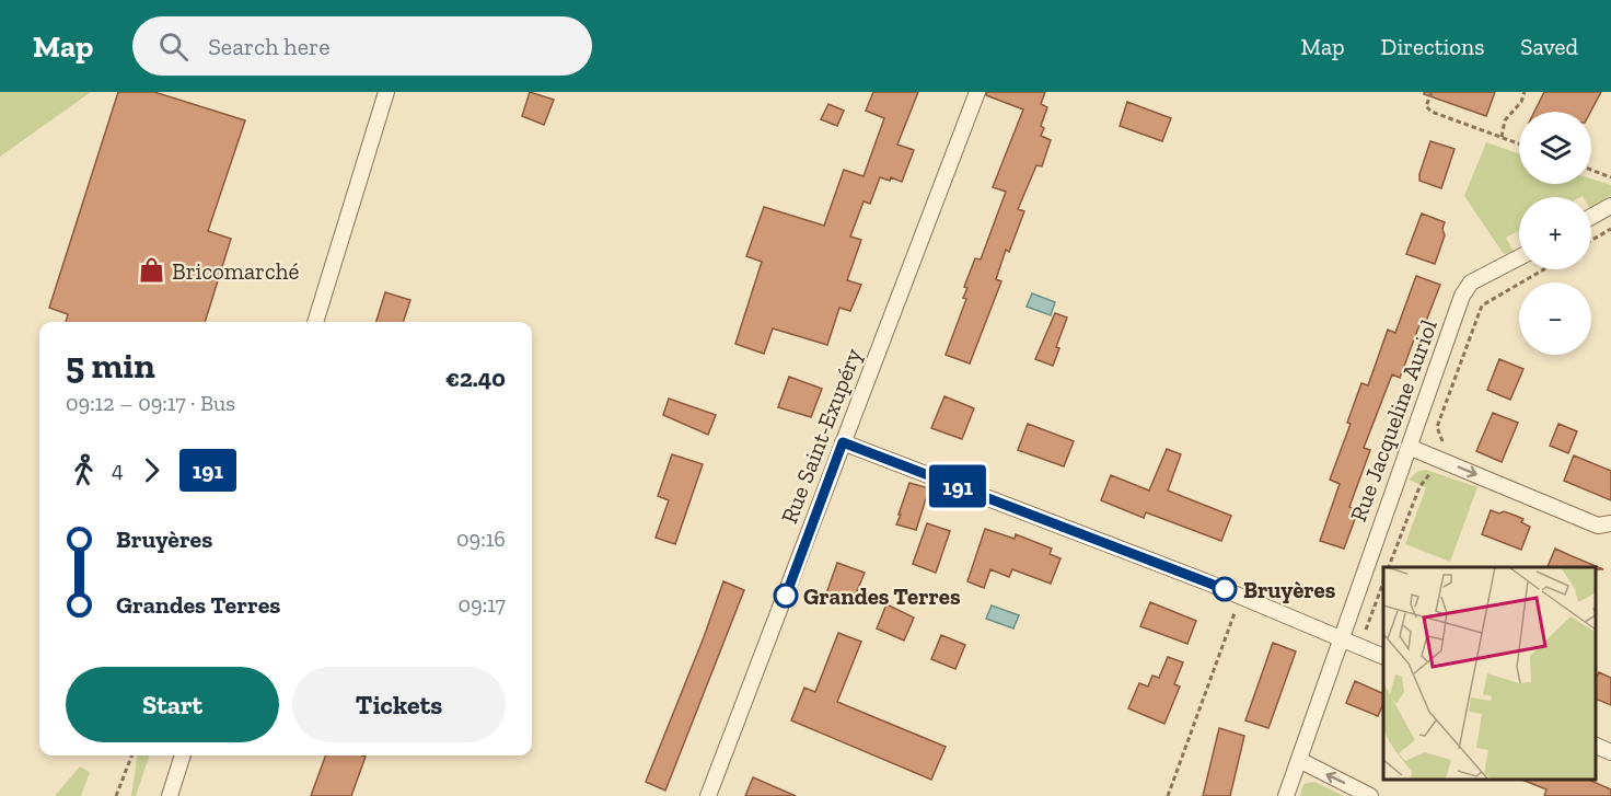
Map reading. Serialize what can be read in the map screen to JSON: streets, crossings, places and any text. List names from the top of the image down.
{
  "streets": {
    "street": ["Rue Jacqueline Auriol", "Rue Saint-Exupéry"]
  },
  "places": {
    "shop": ["Bricomarché"],
    "other": ["Bruyères", "Grandes Terres"]
  },
  "lines": ["bus line 191"],
  "page": {
    "header": "Map",
    "search": "Search here",
    "nav": ["Map", "Directions", "Saved"],
    "on_map": "191",
    "map_buttons": ["+", "−"],
    "heading": ["5 min", "09:12 – 09:17 · Bus", "€2.40"],
    "legs": ["4", "191"],
    "list": [
      {
        "name": "Bruyères",
        "value": "09:16"
      },
      {
        "name": "Grandes Terres",
        "value": "09:17"
      }
    ],
    "buttons": ["Start", "Tickets"]
  }
}
